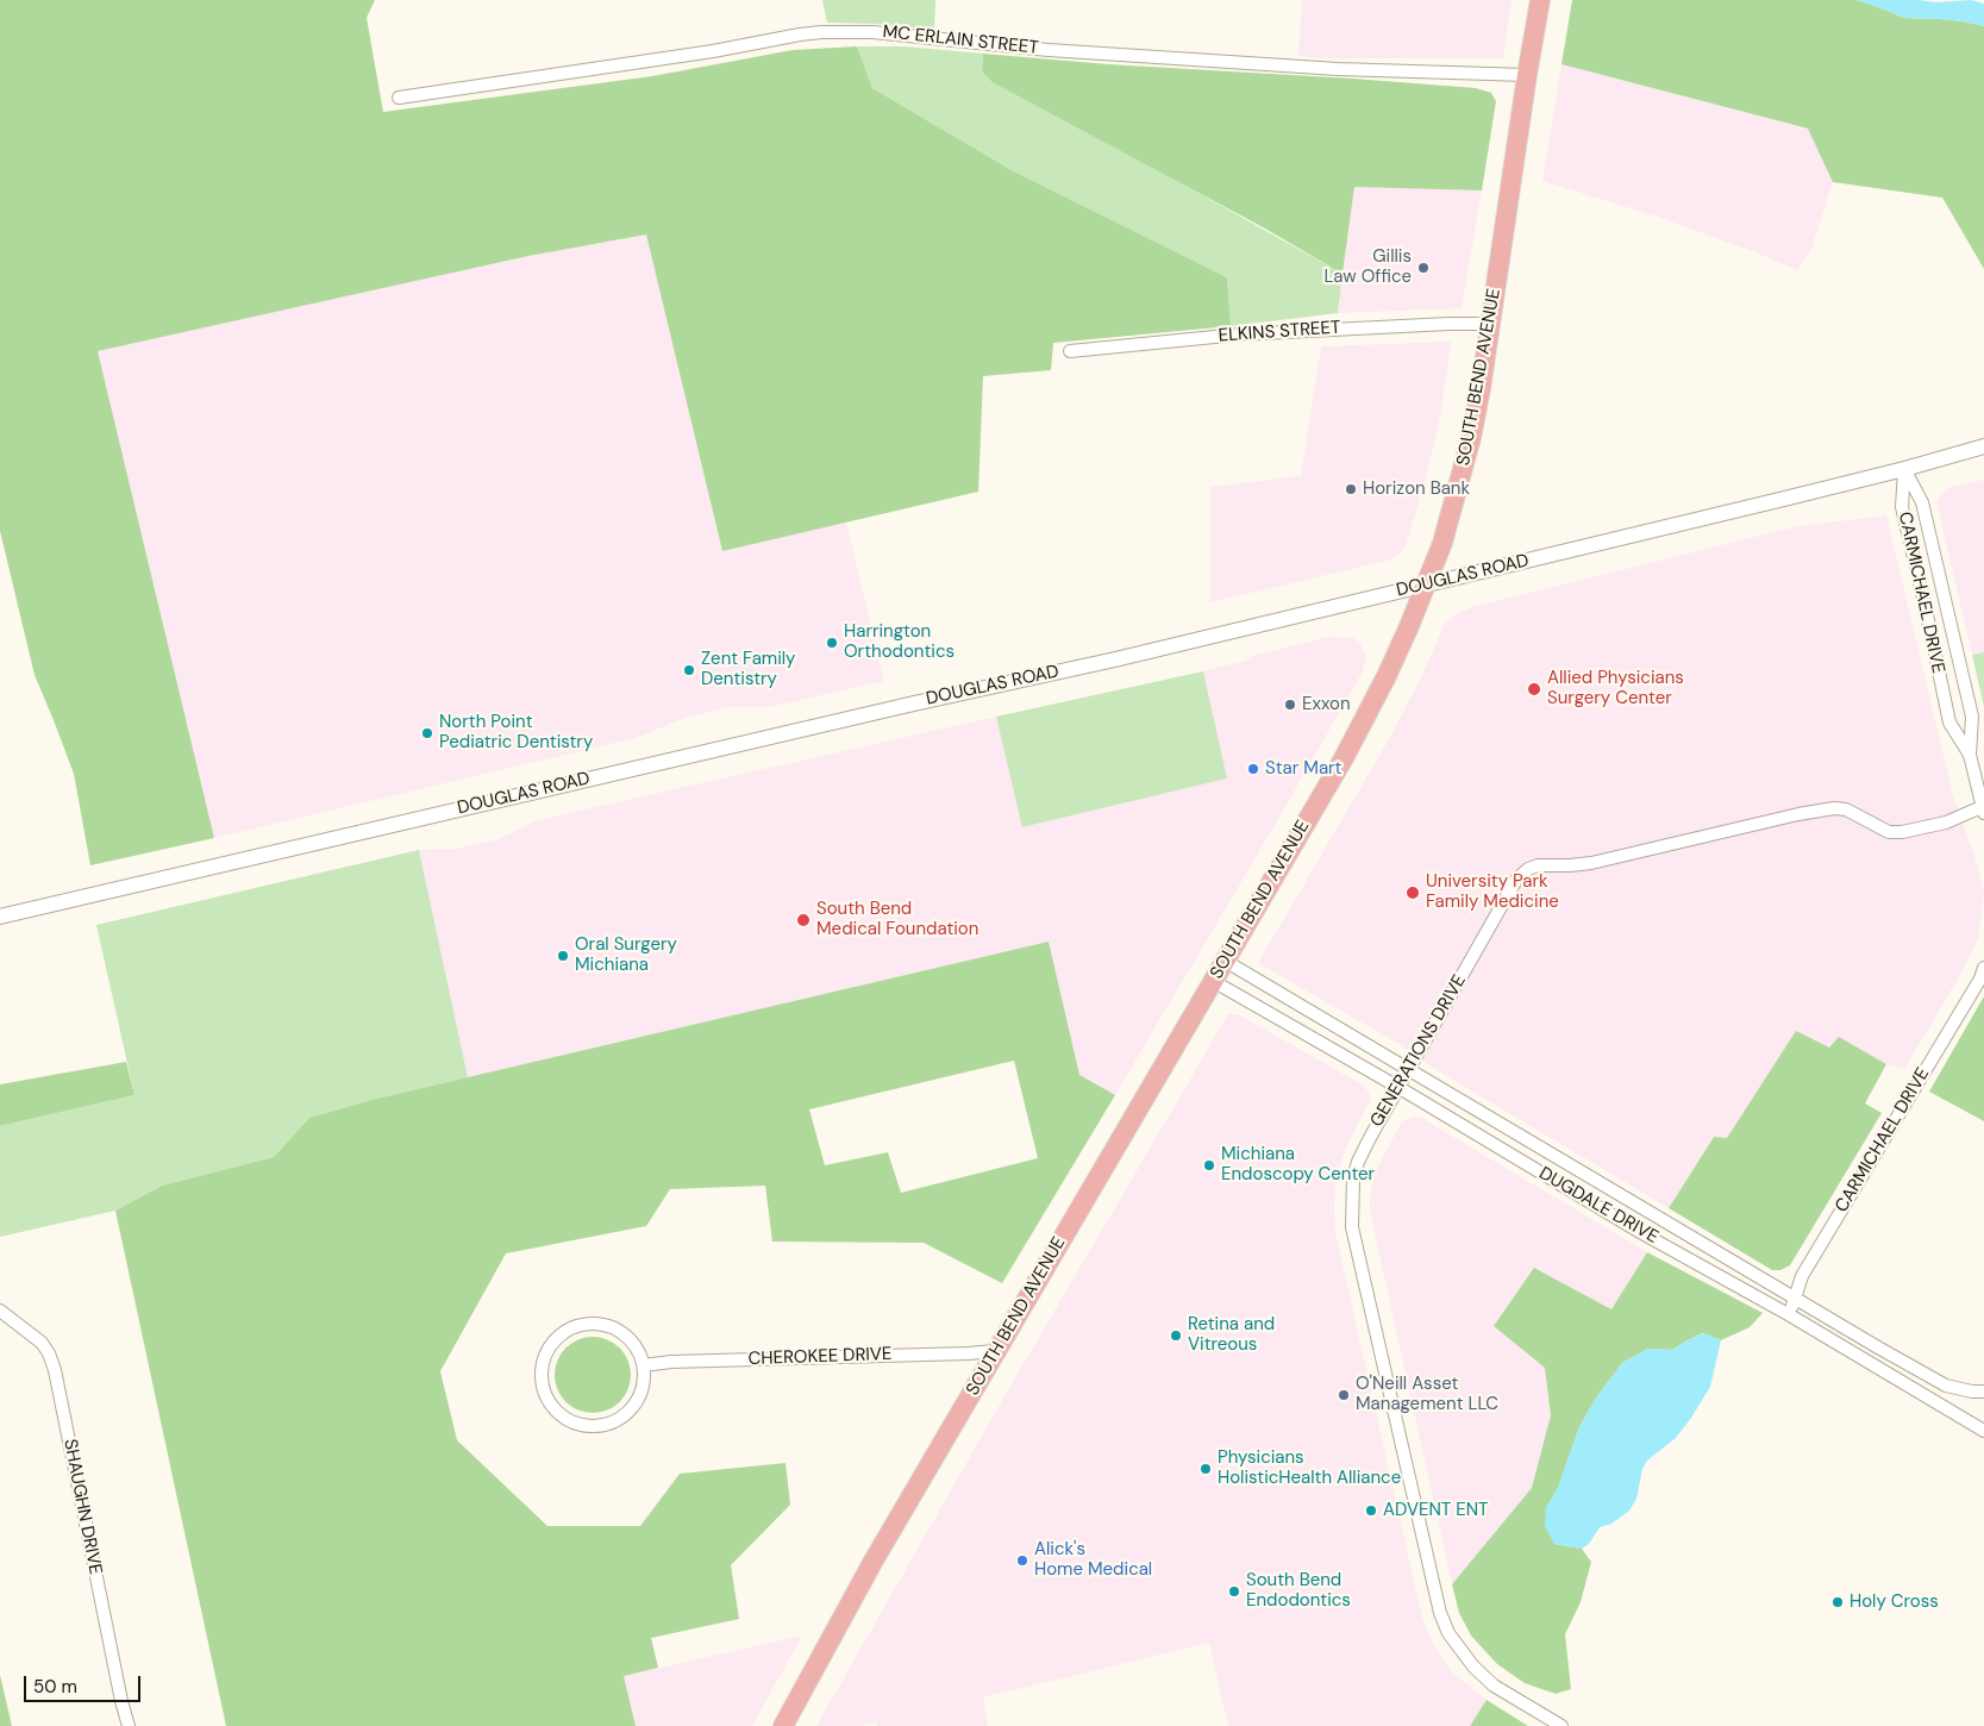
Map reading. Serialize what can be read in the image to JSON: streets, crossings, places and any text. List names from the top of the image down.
{
  "streets": {
    "main road": ["SOUTH BEND AVENUE"],
    "street": [
      "MC ERLAIN STREET",
      "ELKINS STREET",
      "DOUGLAS ROAD",
      "CARMICHAEL DRIVE",
      "GENERATIONS DRIVE",
      "DUGDALE DRIVE",
      "CHEROKEE DRIVE",
      "SHAUGHN DRIVE"
    ]
  },
  "crossings": [
    ["MC ERLAIN STREET", "SOUTH BEND AVENUE"],
    ["ELKINS STREET", "SOUTH BEND AVENUE"],
    ["SOUTH BEND AVENUE", "DOUGLAS ROAD"],
    ["SOUTH BEND AVENUE", "DUGDALE DRIVE"],
    ["SOUTH BEND AVENUE", "CHEROKEE DRIVE"],
    ["DOUGLAS ROAD", "CARMICHAEL DRIVE"],
    ["CARMICHAEL DRIVE", "GENERATIONS DRIVE"],
    ["CARMICHAEL DRIVE", "DUGDALE DRIVE"],
    ["GENERATIONS DRIVE", "DUGDALE DRIVE"]
  ],
  "places": [
    "Gillis Law Office",
    "Horizon Bank",
    "Harrington Orthodontics",
    "Zent Family Dentistry",
    "Allied Physicians Surgery Center",
    "Exxon",
    "North Point Pediatric Dentistry",
    "Star Mart",
    "University Park Family Medicine",
    "South Bend Medical Foundation",
    "Oral Surgery Michiana",
    "Michiana Endoscopy Center",
    "Retina and Vitreous",
    "O'Neill Asset Management LLC",
    "Physicians HolisticHealth Alliance",
    "ADVENT ENT",
    "Alick's Home Medical",
    "South Bend Endodontics",
    "Holy Cross"
  ],
  "scale_bar": "50 m"
}
